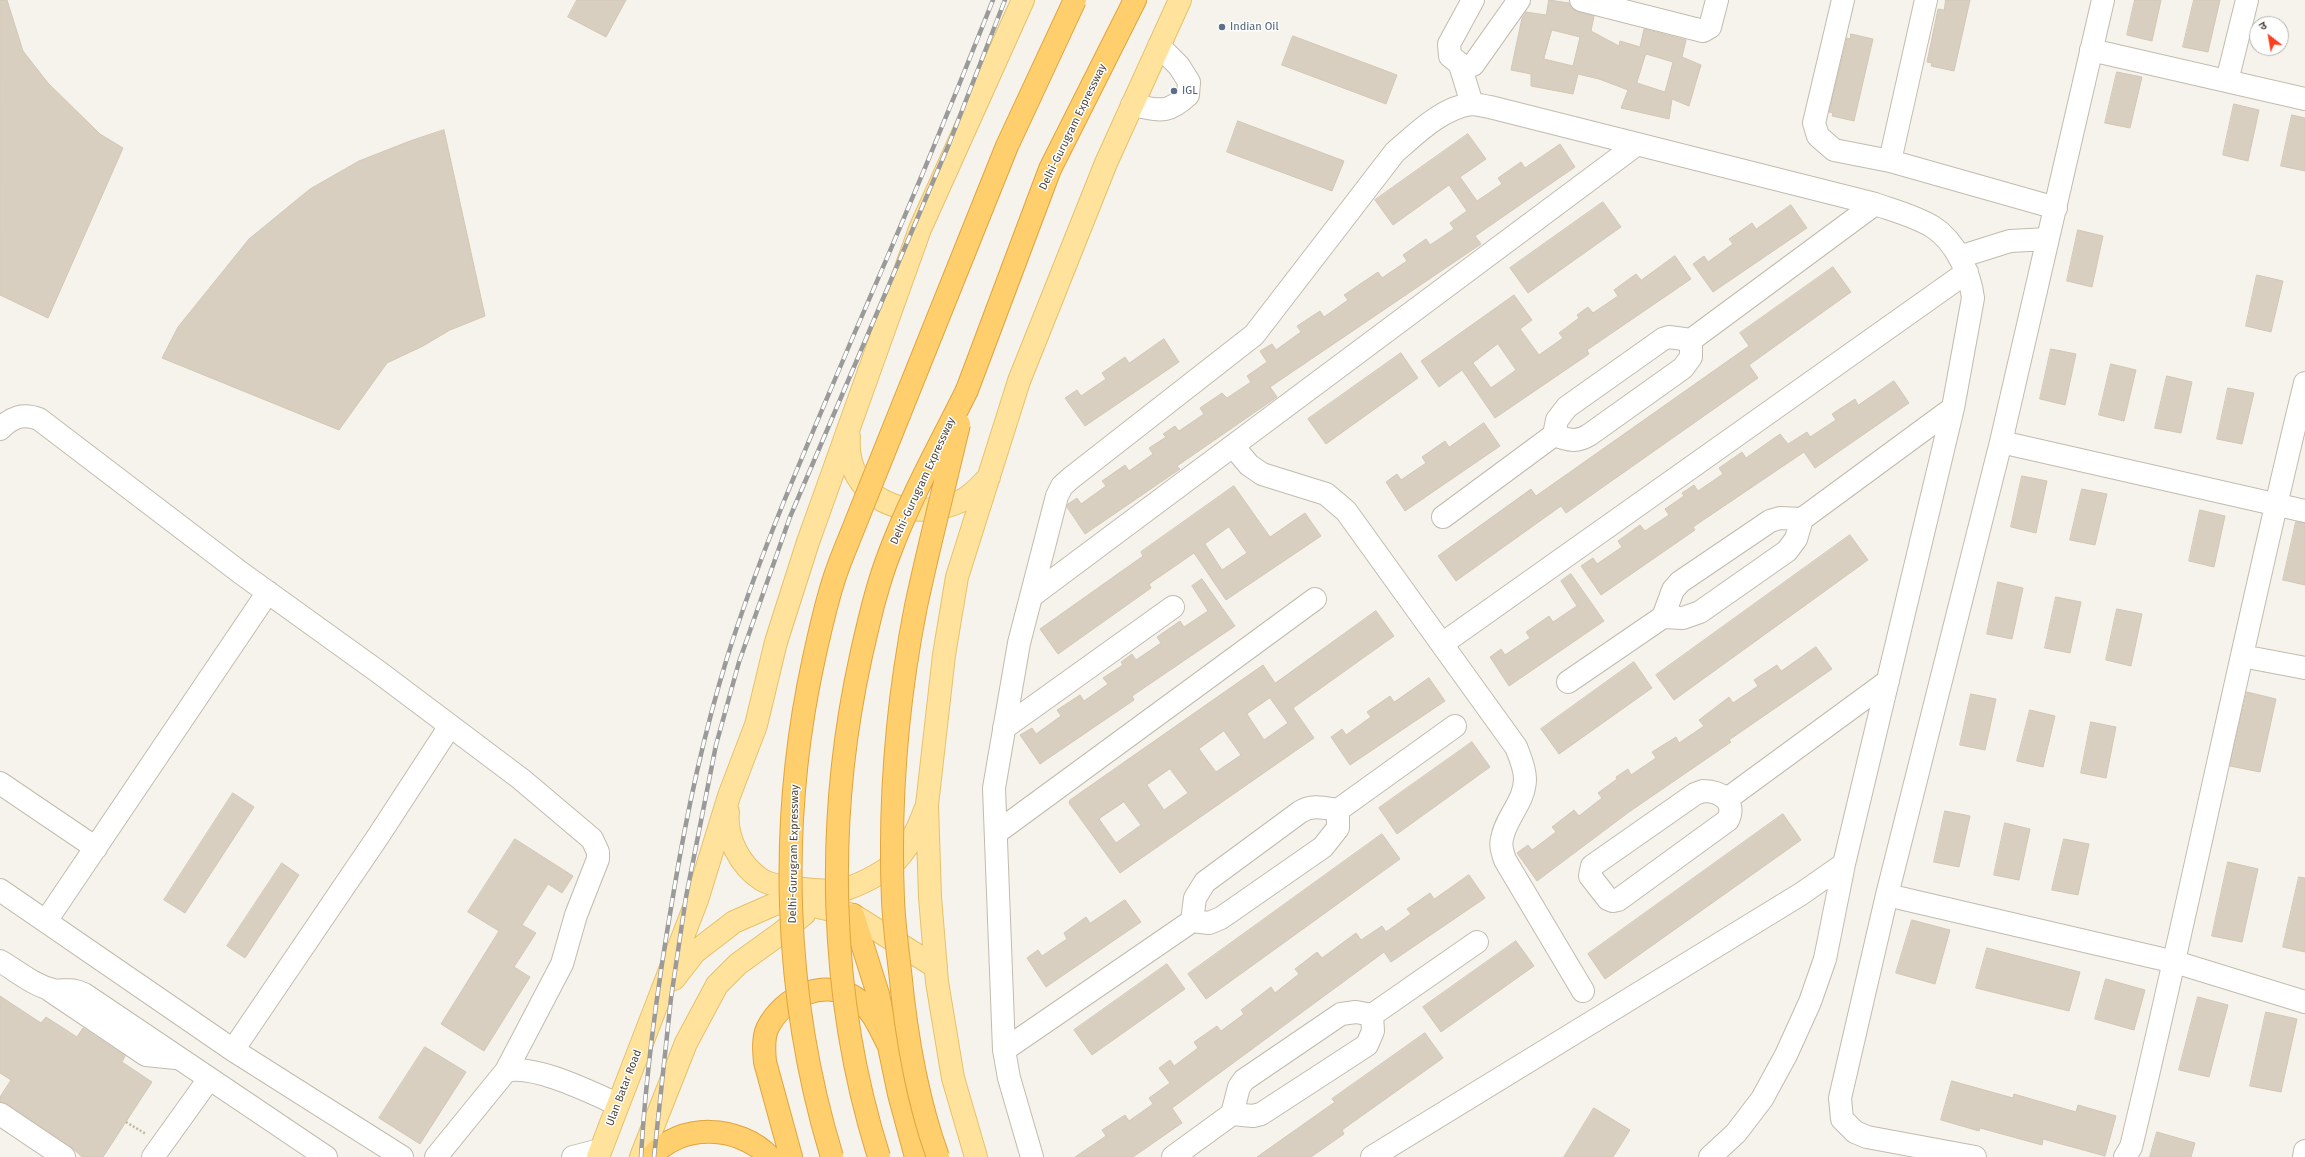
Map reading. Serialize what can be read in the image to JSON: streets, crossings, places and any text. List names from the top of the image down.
{
  "streets": {
    "highway": ["Delhi-Gurugram Expressway"],
    "main road": ["Ulan Batar Road"]
  },
  "places": ["Indian Oil", "IGL"],
  "north": "top left"
}
